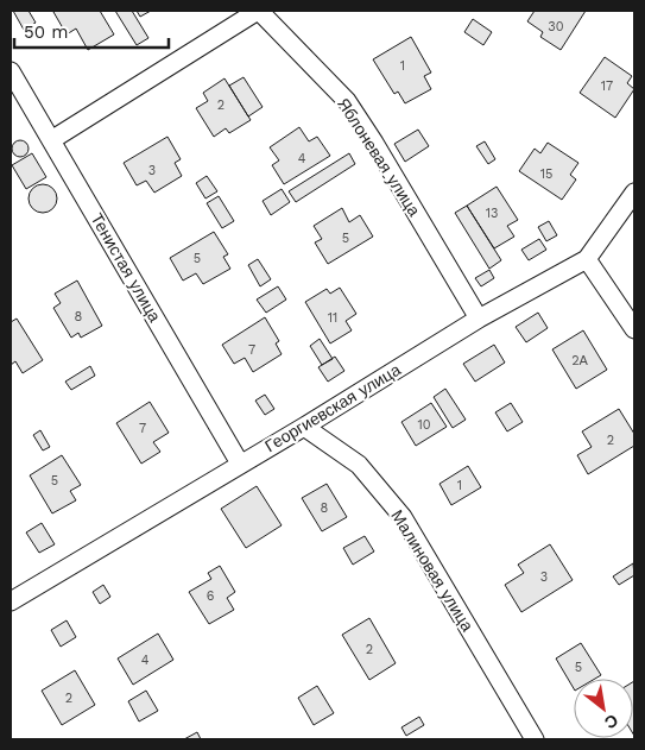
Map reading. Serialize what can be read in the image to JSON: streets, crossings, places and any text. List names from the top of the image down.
{
  "streets": {
    "street": [
      "Яблоневая улица",
      "Тенистая улица",
      "Георгиевская улица",
      "Малиновая улица"
    ]
  },
  "crossings": [
    ["Яблоневая улица", "Георгиевская улица"],
    ["Тенистая улица", "Георгиевская улица"],
    ["Георгиевская улица", "Малиновая улица"]
  ],
  "house_numbers": [
    "30",
    "1",
    "17",
    "2",
    "4",
    "3",
    "15",
    "13",
    "5",
    "5",
    "8",
    "11",
    "7",
    "2А",
    "10",
    "7",
    "2",
    "5",
    "1",
    "8",
    "3",
    "6",
    "2",
    "4",
    "5",
    "2"
  ],
  "scale_bar": "50 m",
  "north": "bottom right"
}
